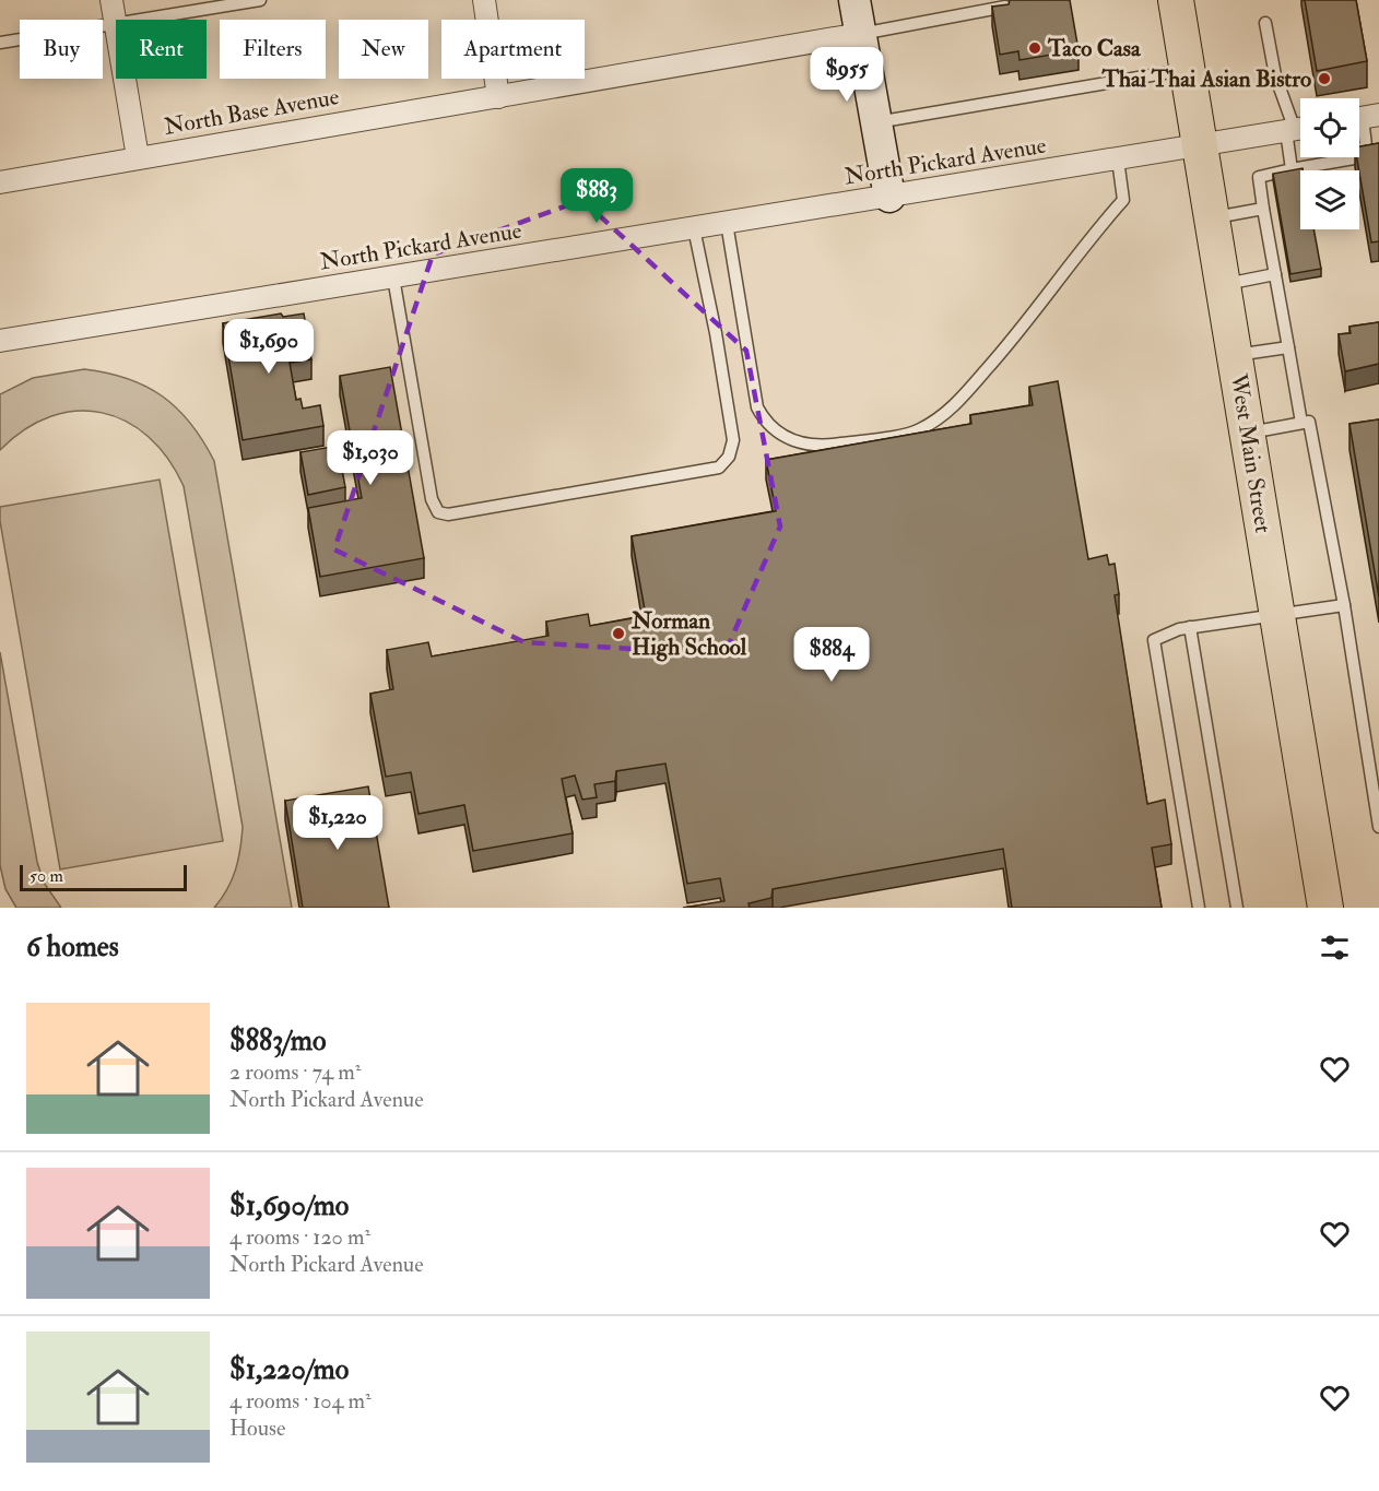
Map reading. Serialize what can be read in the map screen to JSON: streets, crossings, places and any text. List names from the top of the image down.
{
  "streets": {
    "main road": ["West Main Street"],
    "street": ["North Base Avenue", "North Pickard Avenue"]
  },
  "crossings": [
    ["North Pickard Avenue", "West Main Street"]
  ],
  "places": ["Taco Casa", "Thai Thai Asian Bistro", "Norman High School"],
  "scale_bar": "50 m",
  "page": {
    "chip": [
      "Buy",
      "Rent",
      "Filters",
      "New",
      "Apartment"
    ],
    "price": [
      "$955",
      "$883",
      "$1,690",
      "$1,030",
      "$884",
      "$1,220"
    ],
    "scale": "50 m",
    "heading": "6 homes",
    "list": [
      {
        "name": "$883/mo",
        "note": "2 rooms · 74 m² · North Pickard Avenue"
      },
      {
        "name": "$1,690/mo",
        "note": "4 rooms · 120 m² · North Pickard Avenue"
      },
      {
        "name": "$1,220/mo",
        "note": "4 rooms · 104 m² · House"
      }
    ]
  }
}
